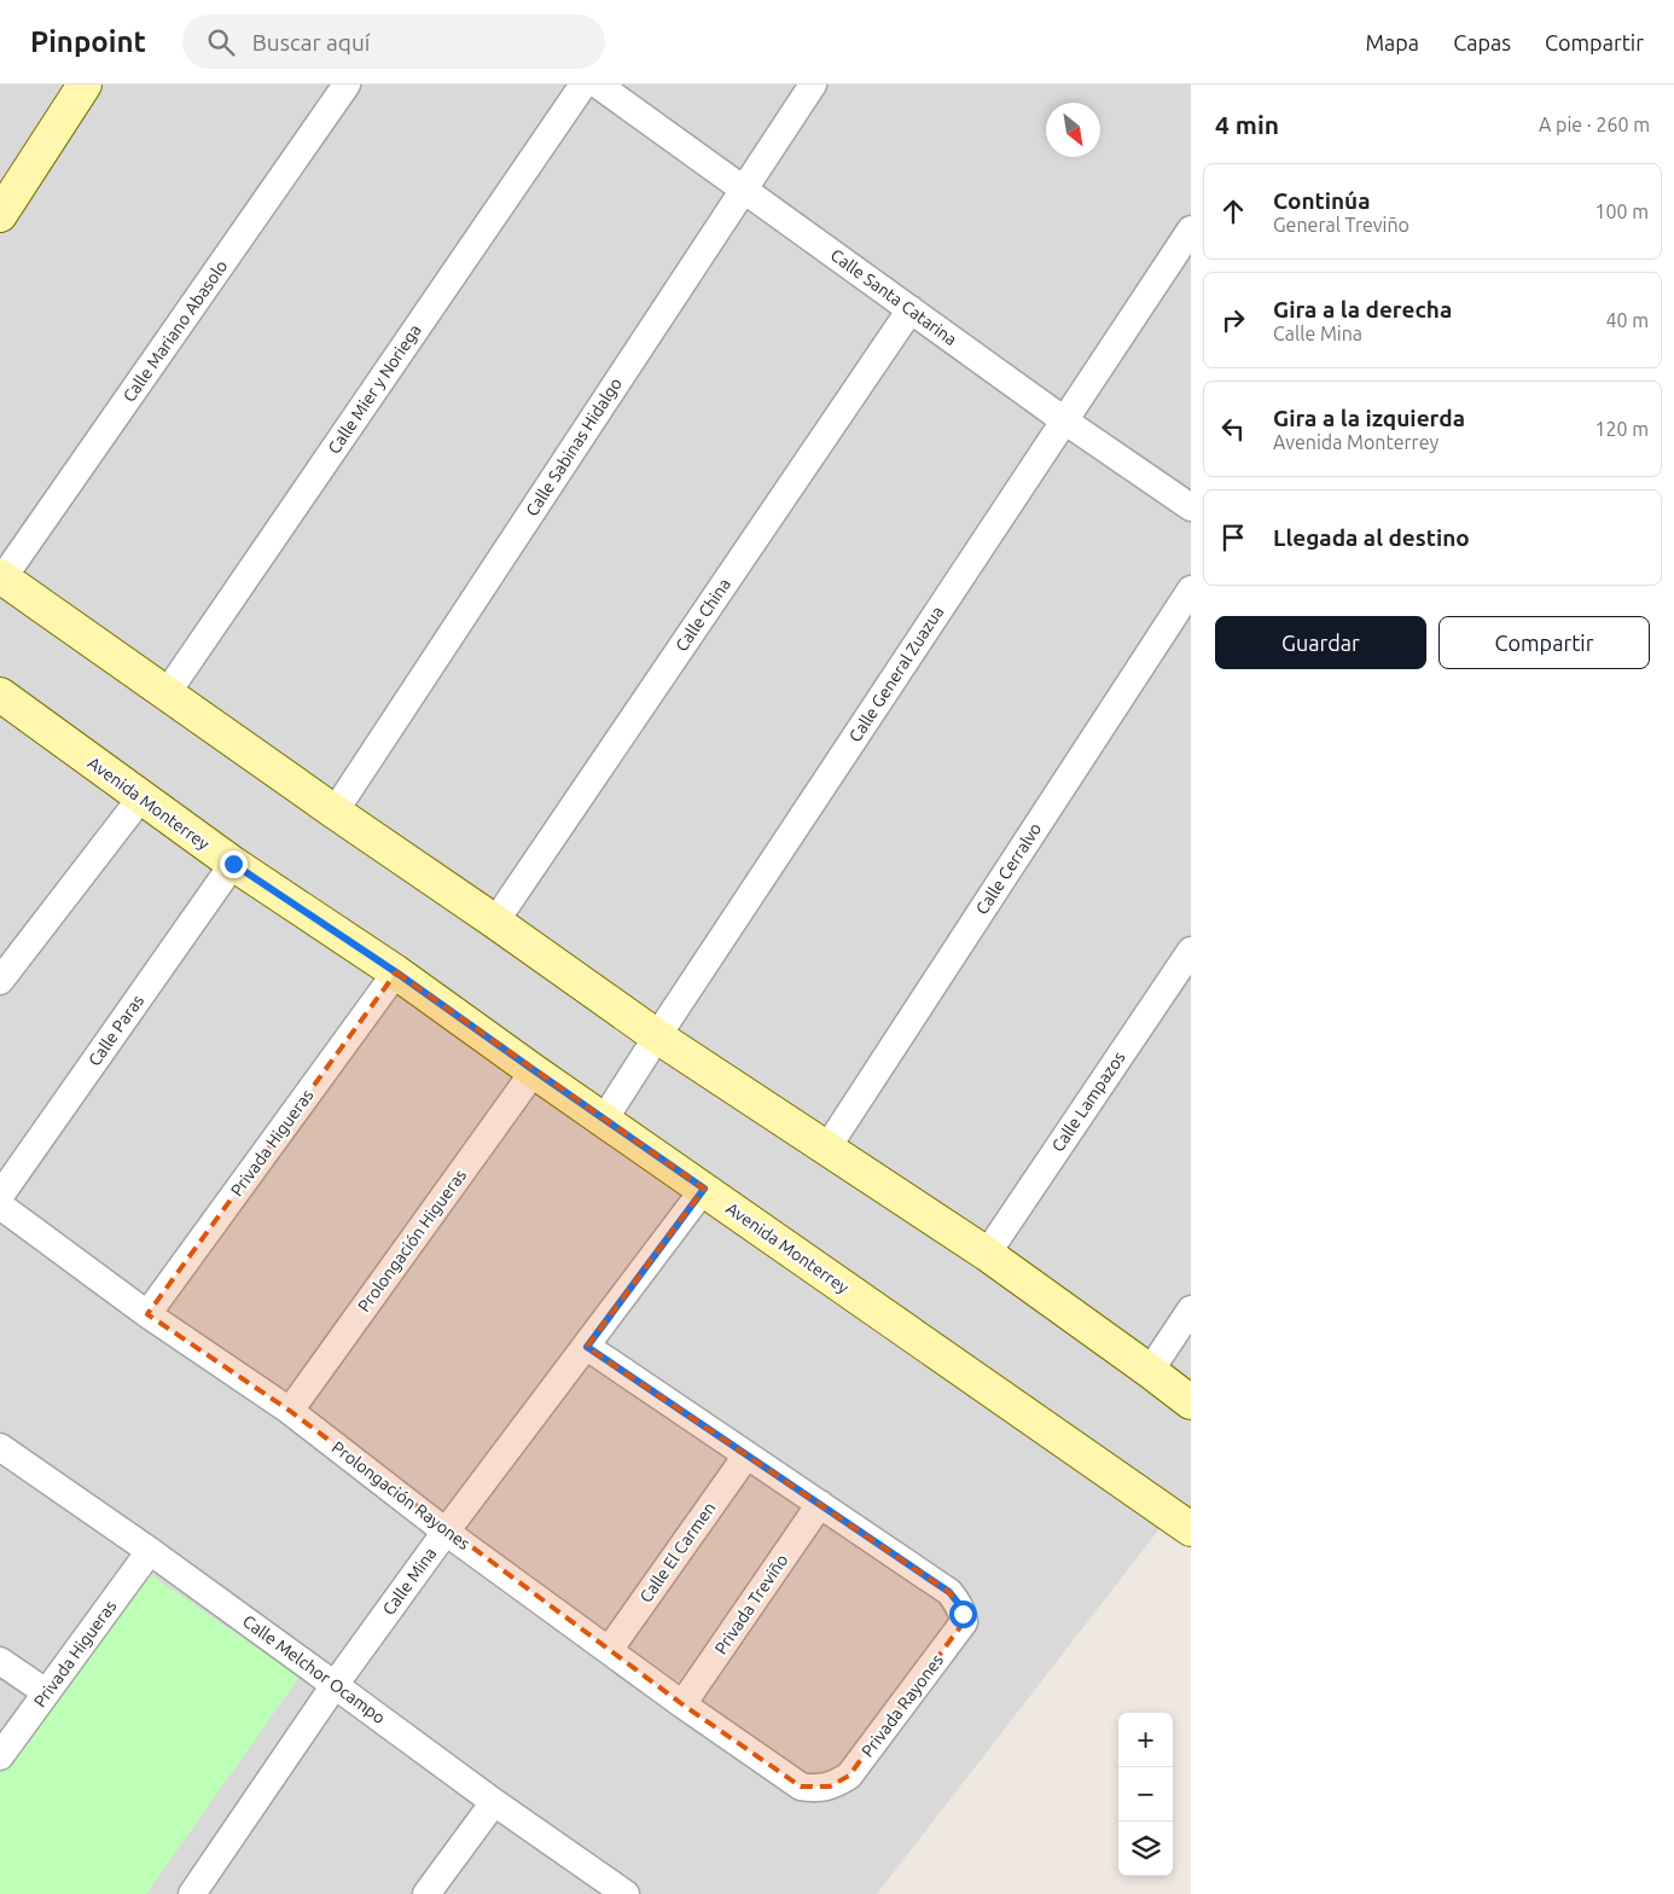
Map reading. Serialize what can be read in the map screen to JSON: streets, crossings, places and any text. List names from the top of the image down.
{
  "streets": {
    "street": [
      "Calle Santa Catarina",
      "Calle Mariano Abasolo",
      "Calle Mier y Noriega",
      "Calle Sabinas Hidalgo",
      "Calle China",
      "Calle General Zuazua",
      "Avenida Monterrey",
      "Calle Cerralvo",
      "Calle Paras",
      "Calle Lampazos",
      "Privada Higueras",
      "Prolongación Higueras",
      "Prolongación Rayones",
      "Calle El Carmen",
      "Calle Mina",
      "Privada Treviño",
      "Calle Melchor Ocampo",
      "Privada Rayones"
    ]
  },
  "crossings": [
    ["Calle Santa Catarina", "Calle Sabinas Hidalgo"],
    ["Calle Santa Catarina", "Calle China"],
    ["Calle Santa Catarina", "Calle General Zuazua"],
    ["Calle General Zuazua", "Avenida Monterrey"],
    ["Avenida Monterrey", "Calle Paras"],
    ["Avenida Monterrey", "Privada Higueras"],
    ["Avenida Monterrey", "Prolongación Higueras"],
    ["Avenida Monterrey", "Calle Mina"],
    ["Privada Higueras", "Prolongación Rayones"],
    ["Privada Higueras", "Calle Melchor Ocampo"],
    ["Prolongación Higueras", "Prolongación Rayones"],
    ["Prolongación Rayones", "Calle El Carmen"],
    ["Prolongación Rayones", "Calle Mina"],
    ["Prolongación Rayones", "Privada Treviño"],
    ["Prolongación Rayones", "Privada Rayones"],
    ["Calle Mina", "Calle Melchor Ocampo"],
    ["Privada Treviño", "Privada Rayones"]
  ],
  "north": "bottom right",
  "page": {
    "header": "Pinpoint",
    "search": "Buscar aquí",
    "nav": ["Mapa", "Capas", "Compartir"],
    "heading": ["4 min", "A pie · 260 m"],
    "list": [
      ["Continúa", "General Treviño", "100 m"],
      ["Gira a la derecha", "Calle Mina", "40 m"],
      ["Gira a la izquierda", "Avenida Monterrey", "120 m"],
      "Llegada al destino"
    ],
    "buttons": ["Guardar", "Compartir"],
    "map_buttons": ["+", "−"]
  }
}
